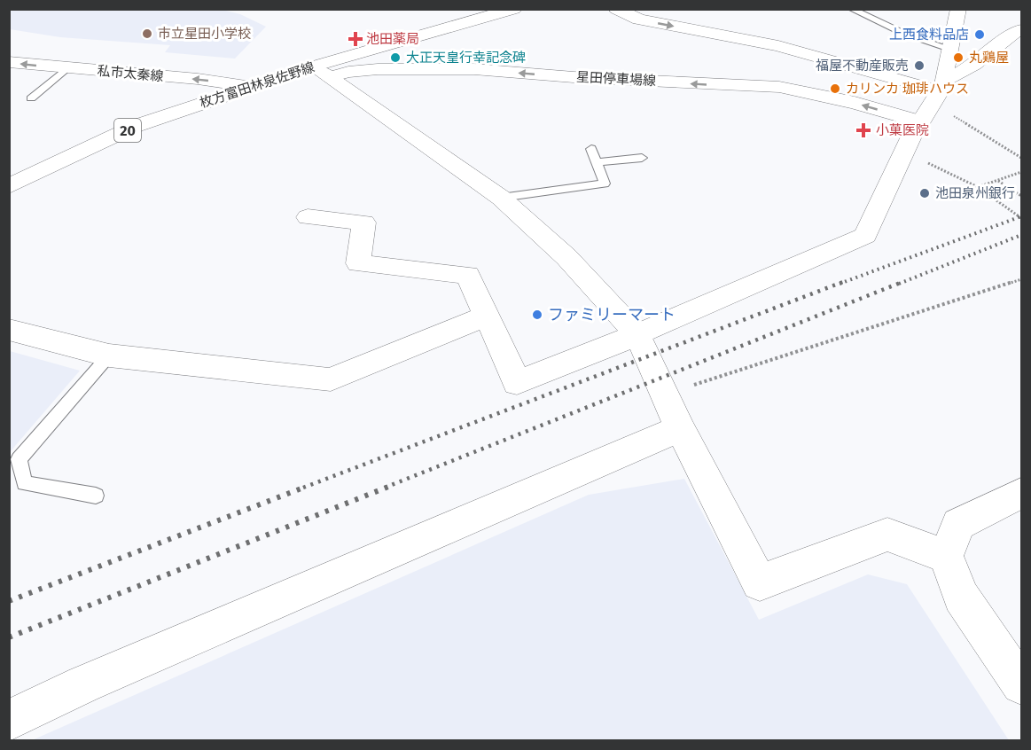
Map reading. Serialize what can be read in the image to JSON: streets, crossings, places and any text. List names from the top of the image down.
{
  "streets": {
    "street": [
      "私市太秦線",
      "星田停車場線",
      "枚方富田林泉佐野線",
      "20"
    ]
  },
  "crossings": [
    ["私市太秦線", "枚方富田林泉佐野線"],
    ["星田停車場線", "枚方富田林泉佐野線"]
  ],
  "one_way": ["私市太秦線"],
  "places": {
    "other": [
      "市立星田小学校",
      "上西食料品店",
      "大正天皇行幸記念碑",
      "丸鶏屋",
      "福屋不動産販売",
      "カリンカ 珈琲ハウス",
      "池田泉州銀行",
      "ファミリーマート"
    ],
    "health": ["池田薬局", "小菓医院"]
  }
}
